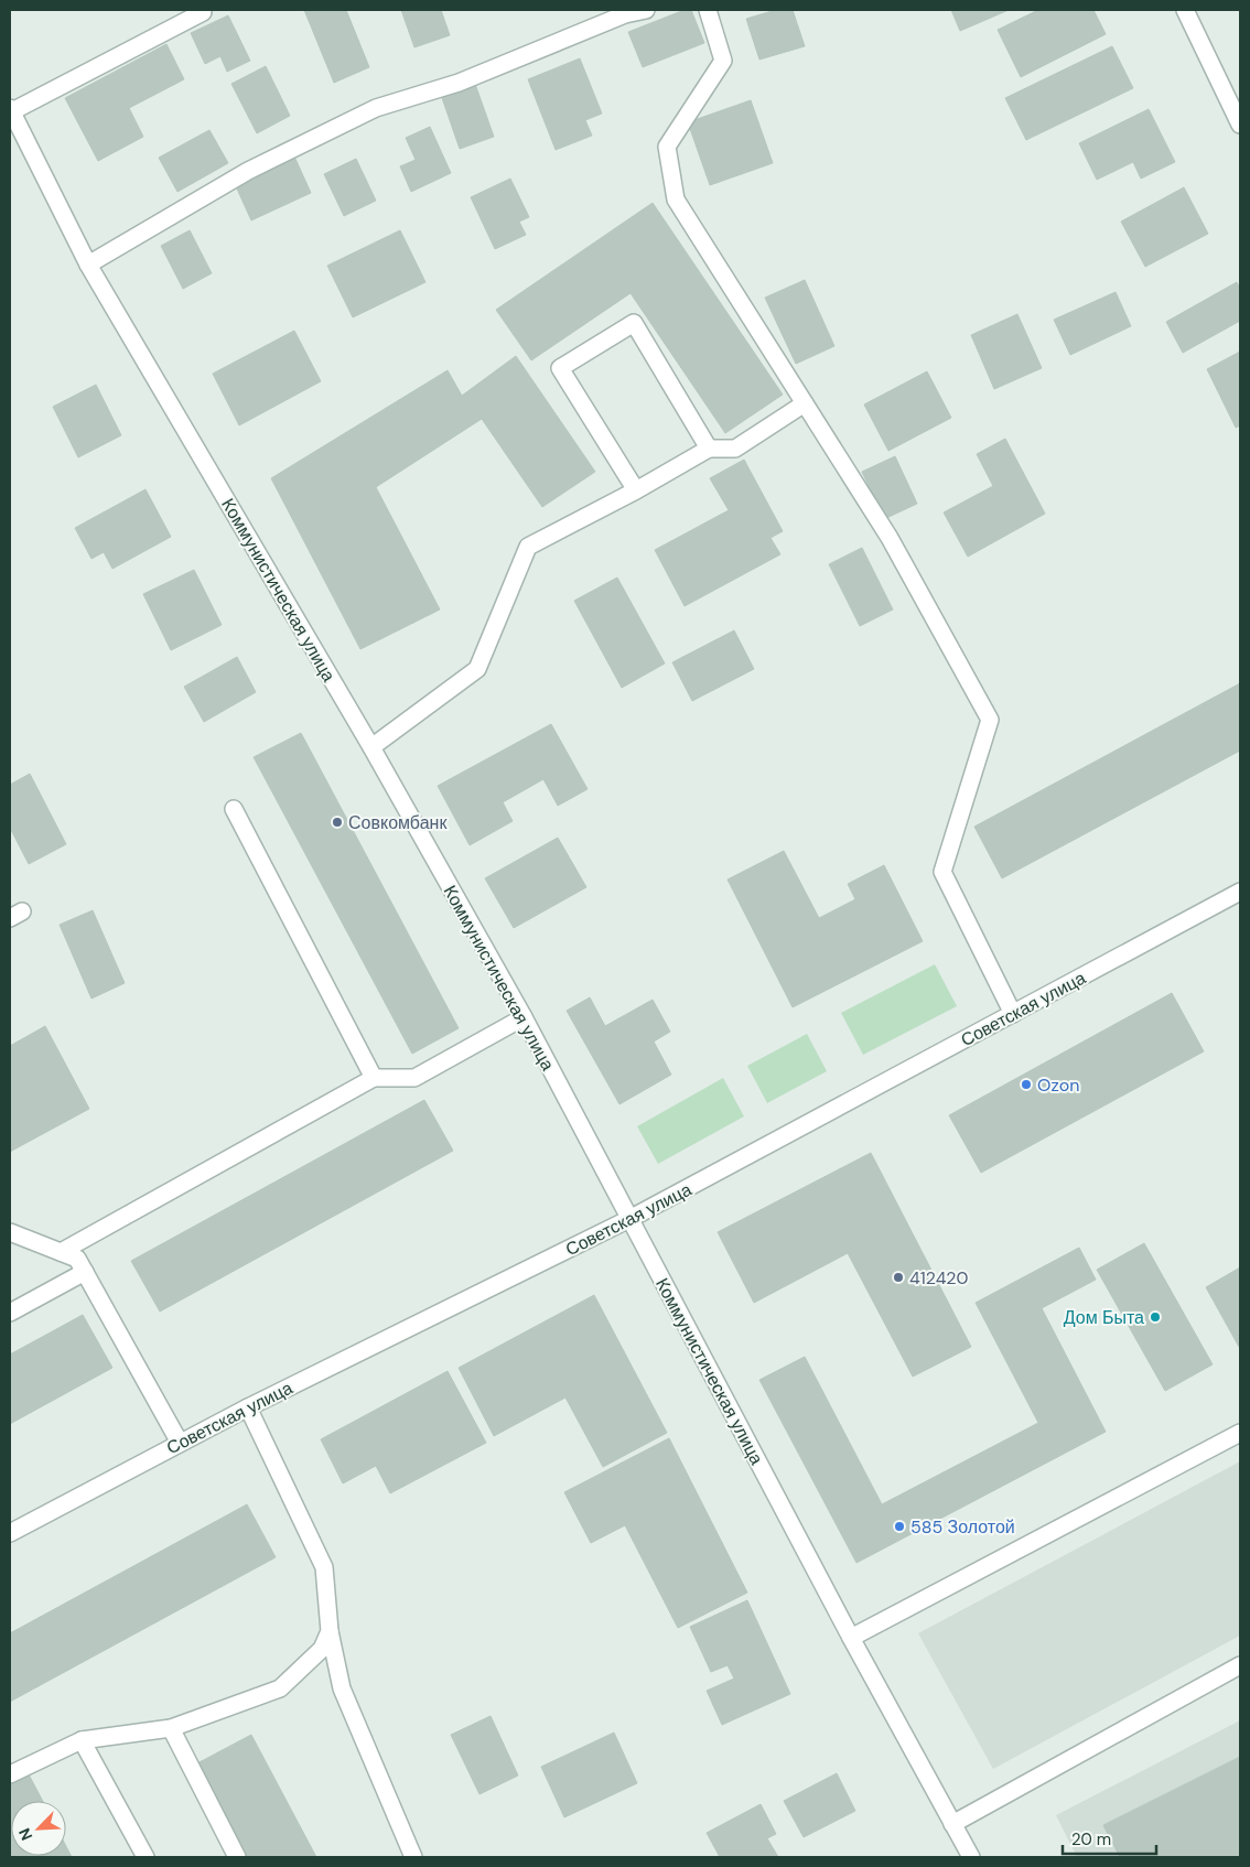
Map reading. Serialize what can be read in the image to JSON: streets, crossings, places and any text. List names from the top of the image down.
{
  "streets": {
    "street": ["Коммунистическая улица", "Советская улица"]
  },
  "crossings": [
    ["Коммунистическая улица", "Советская улица"]
  ],
  "places": [
    "Совкомбанк",
    "Ozon",
    "412420",
    "Дом Быта",
    "585 Золотой"
  ],
  "scale_bar": "20 m",
  "north": "bottom left"
}
